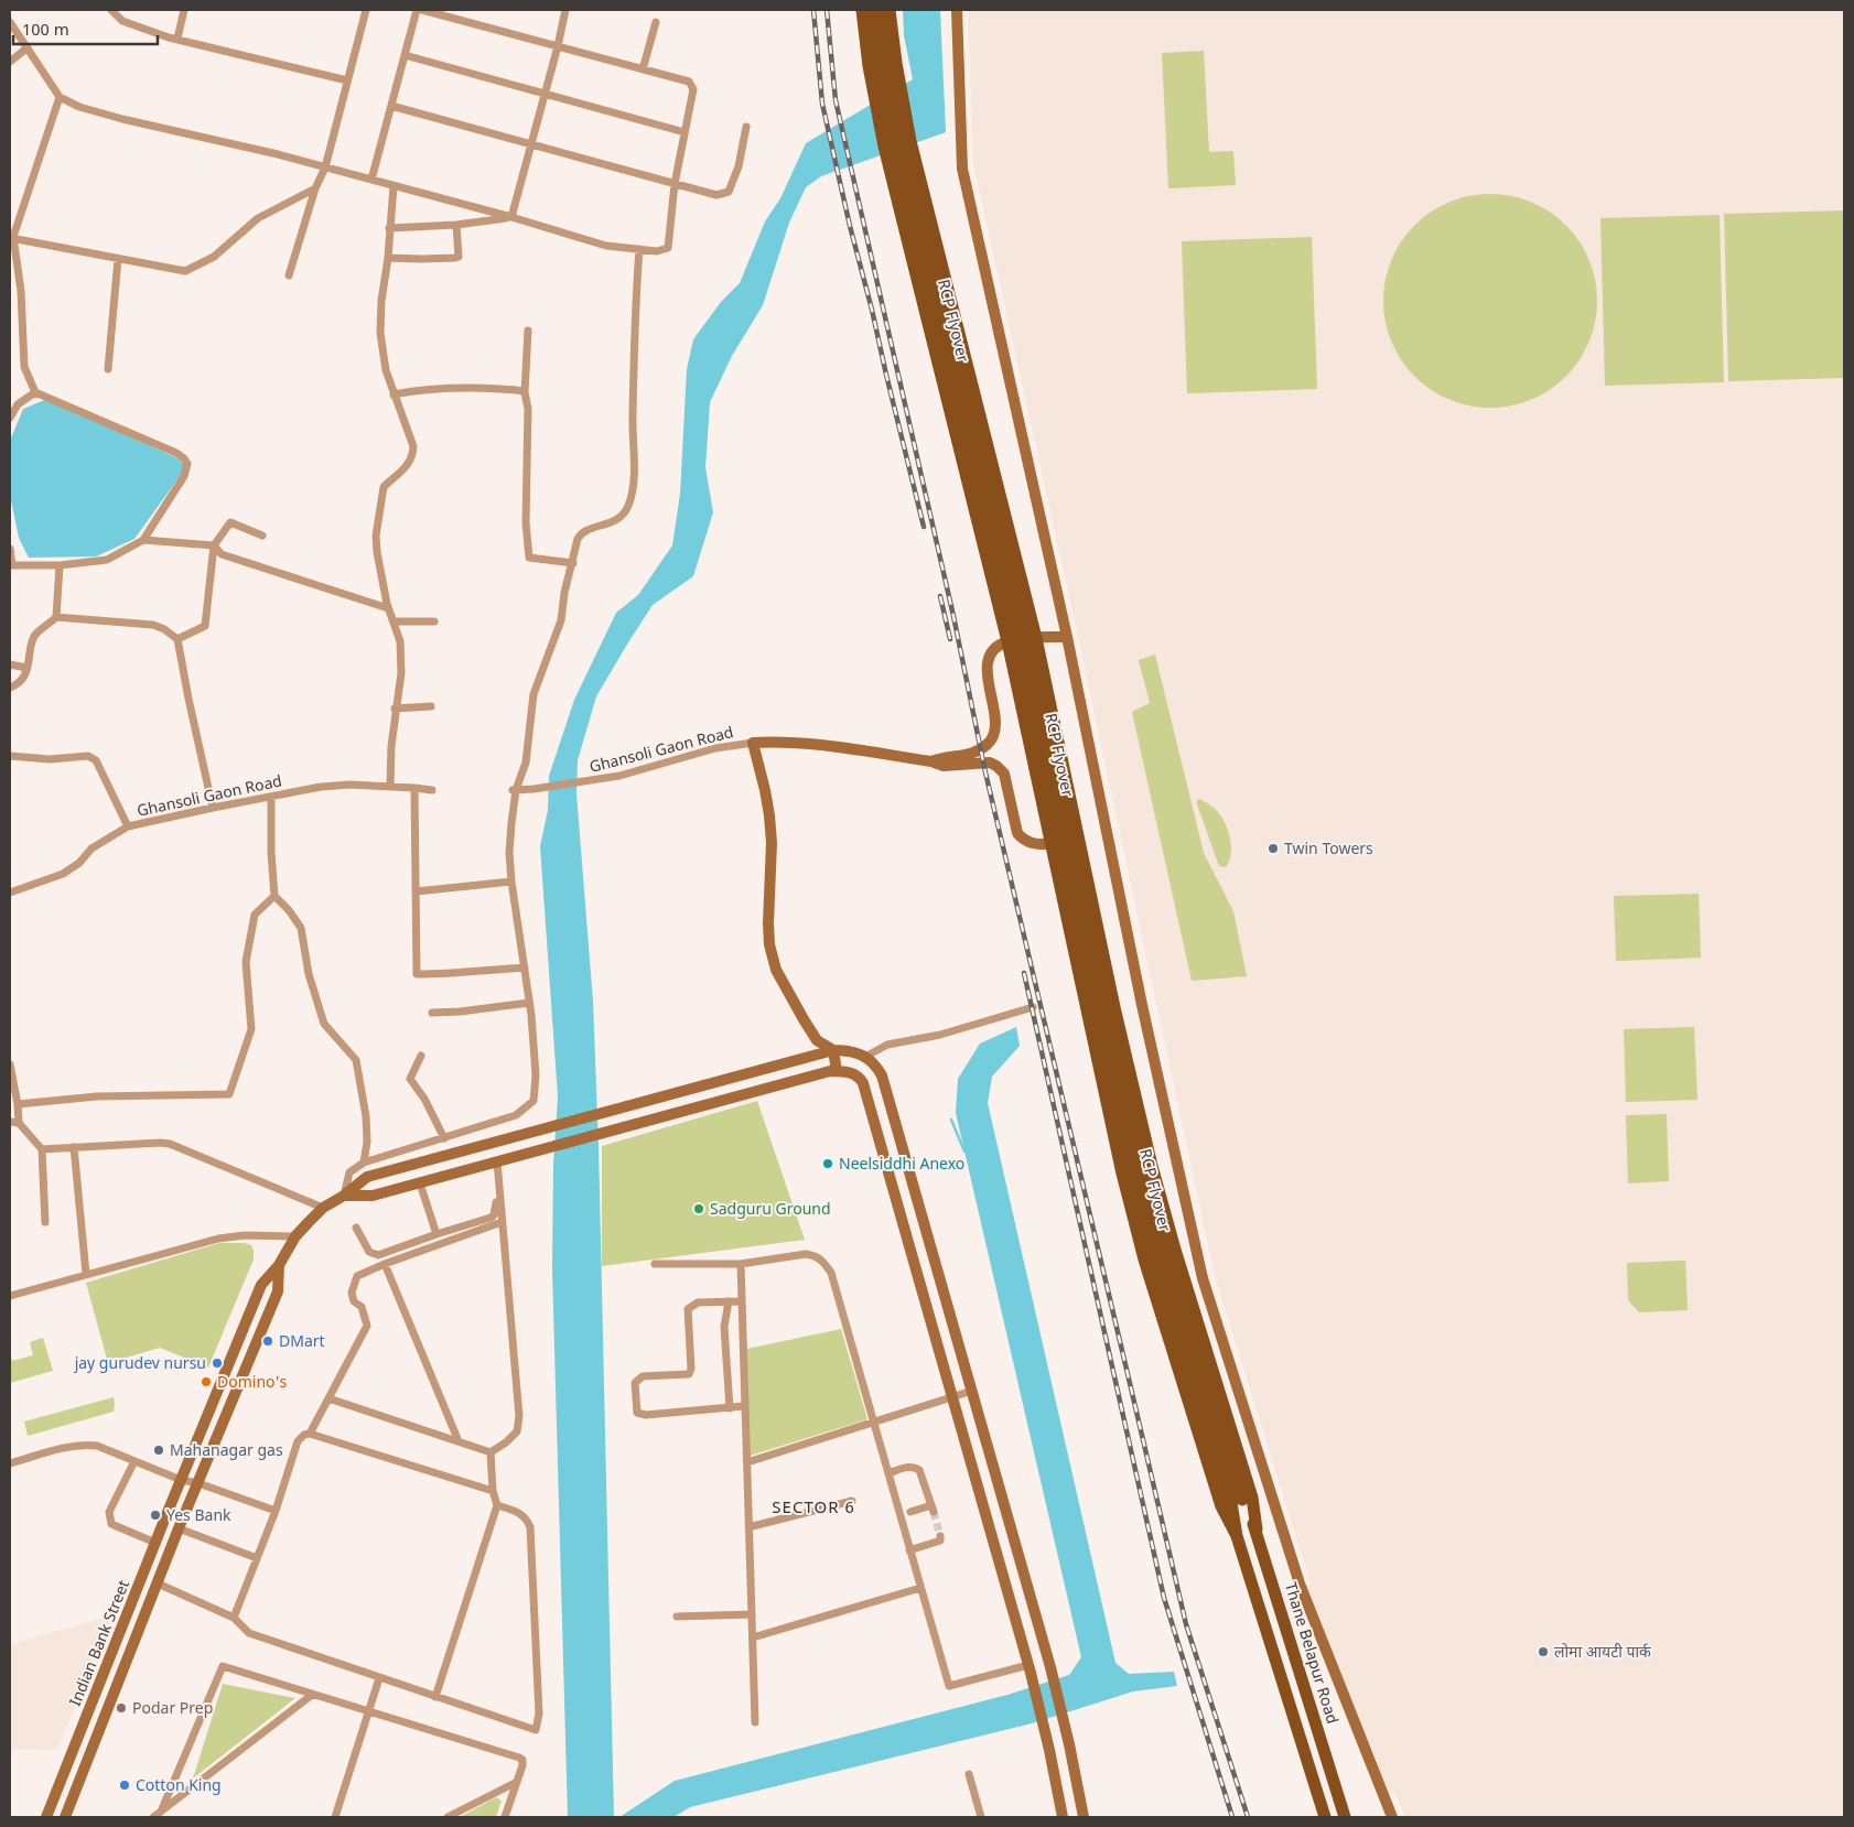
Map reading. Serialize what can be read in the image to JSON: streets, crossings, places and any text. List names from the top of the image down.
{
  "streets": {
    "main road": ["RCP Flyover", "Thane Belapur Road"],
    "street": ["Ghansoli Gaon Road", "Indian Bank Street"]
  },
  "crossings": [
    ["RCP Flyover", "Thane Belapur Road"]
  ],
  "districts": ["SECTOR 6"],
  "places": [
    "Twin Towers",
    "Neelsiddhi Anexo",
    "Sadguru Ground",
    "DMart",
    "jay gurudev nursu",
    "Domino's",
    "Mahanagar gas",
    "Yes Bank",
    "लोमा आयटी पार्क",
    "Podar Prep",
    "Cotton King"
  ],
  "scale_bar": "100 m"
}
